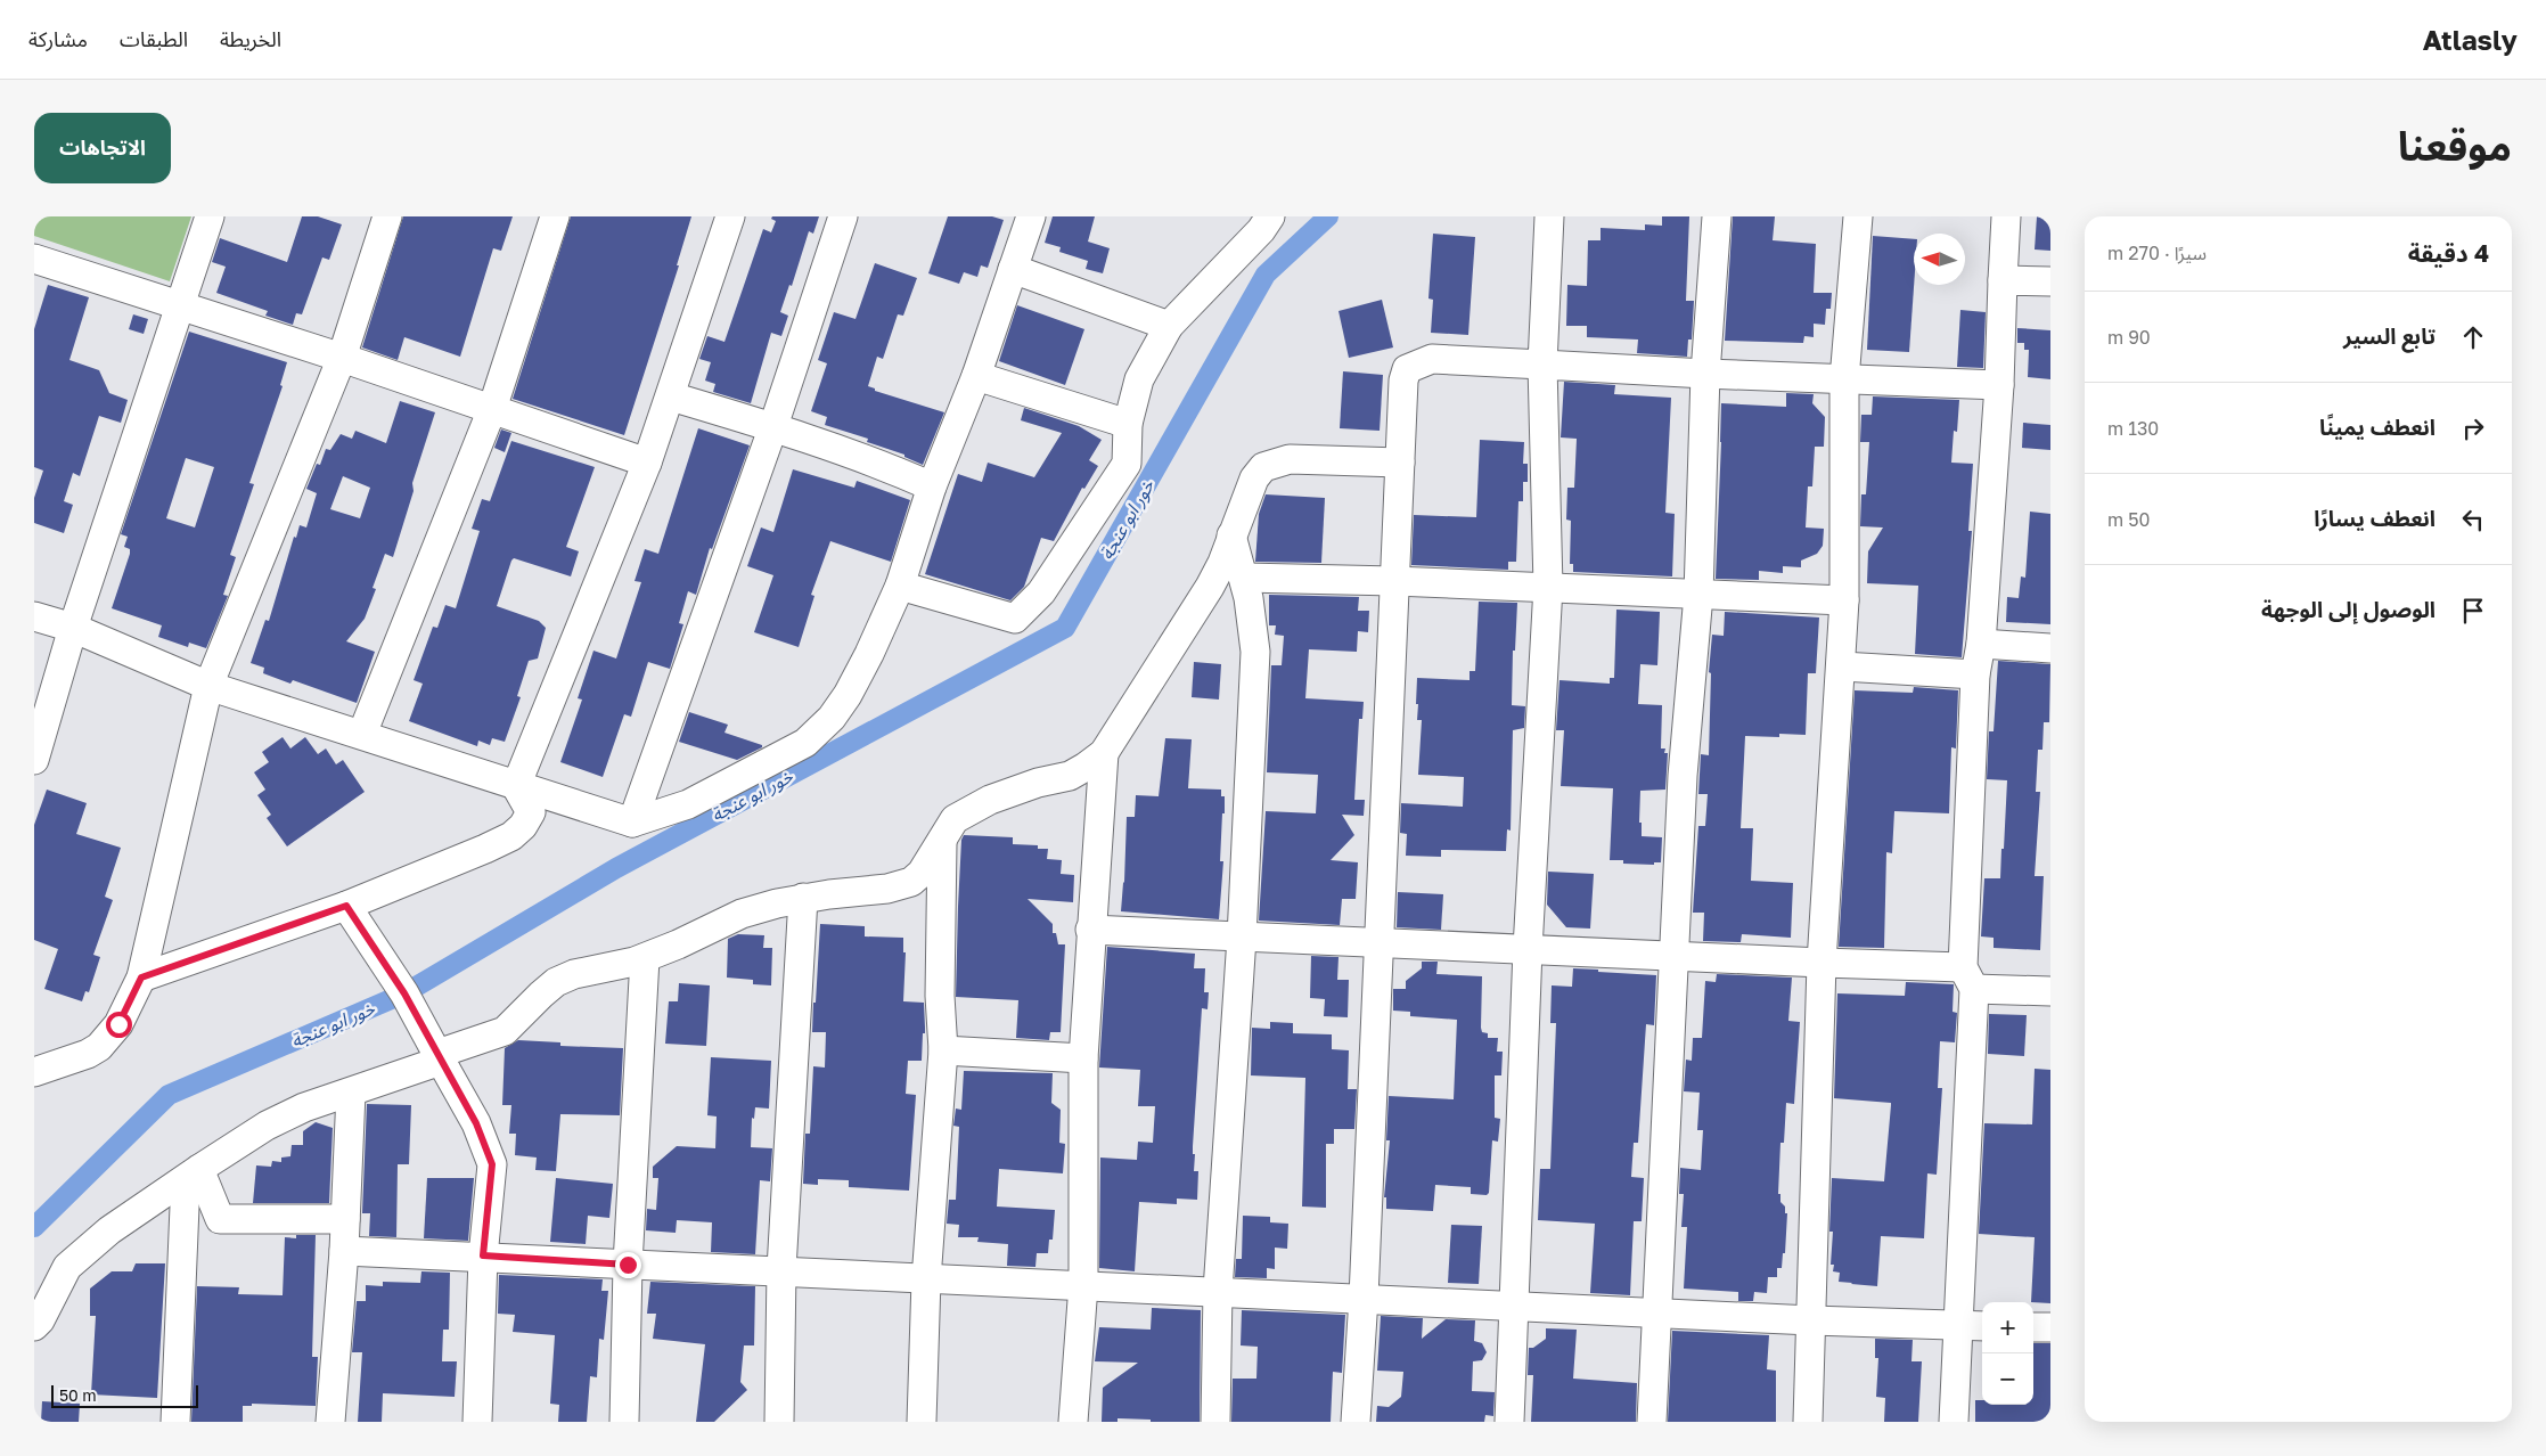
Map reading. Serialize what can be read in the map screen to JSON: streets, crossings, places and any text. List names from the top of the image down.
{
  "water": ["خور ابو عنجة"],
  "scale_bar": "50 m",
  "north": "left",
  "page": {
    "header": "Atlasly",
    "nav": ["الخريطة", "الطبقات", "مشاركة"],
    "title": "موقعنا",
    "buttons": "الاتجاهات",
    "heading": ["4 دقيقة", "سيرًا · 270 m"],
    "list": [
      ["تابع السير", "90 m"],
      ["انعطف يمينًا", "130 m"],
      ["انعطف يسارًا", "50 m"],
      "الوصول إلى الوجهة"
    ],
    "map_buttons": ["+", "−"],
    "scale": "50 m"
  }
}
